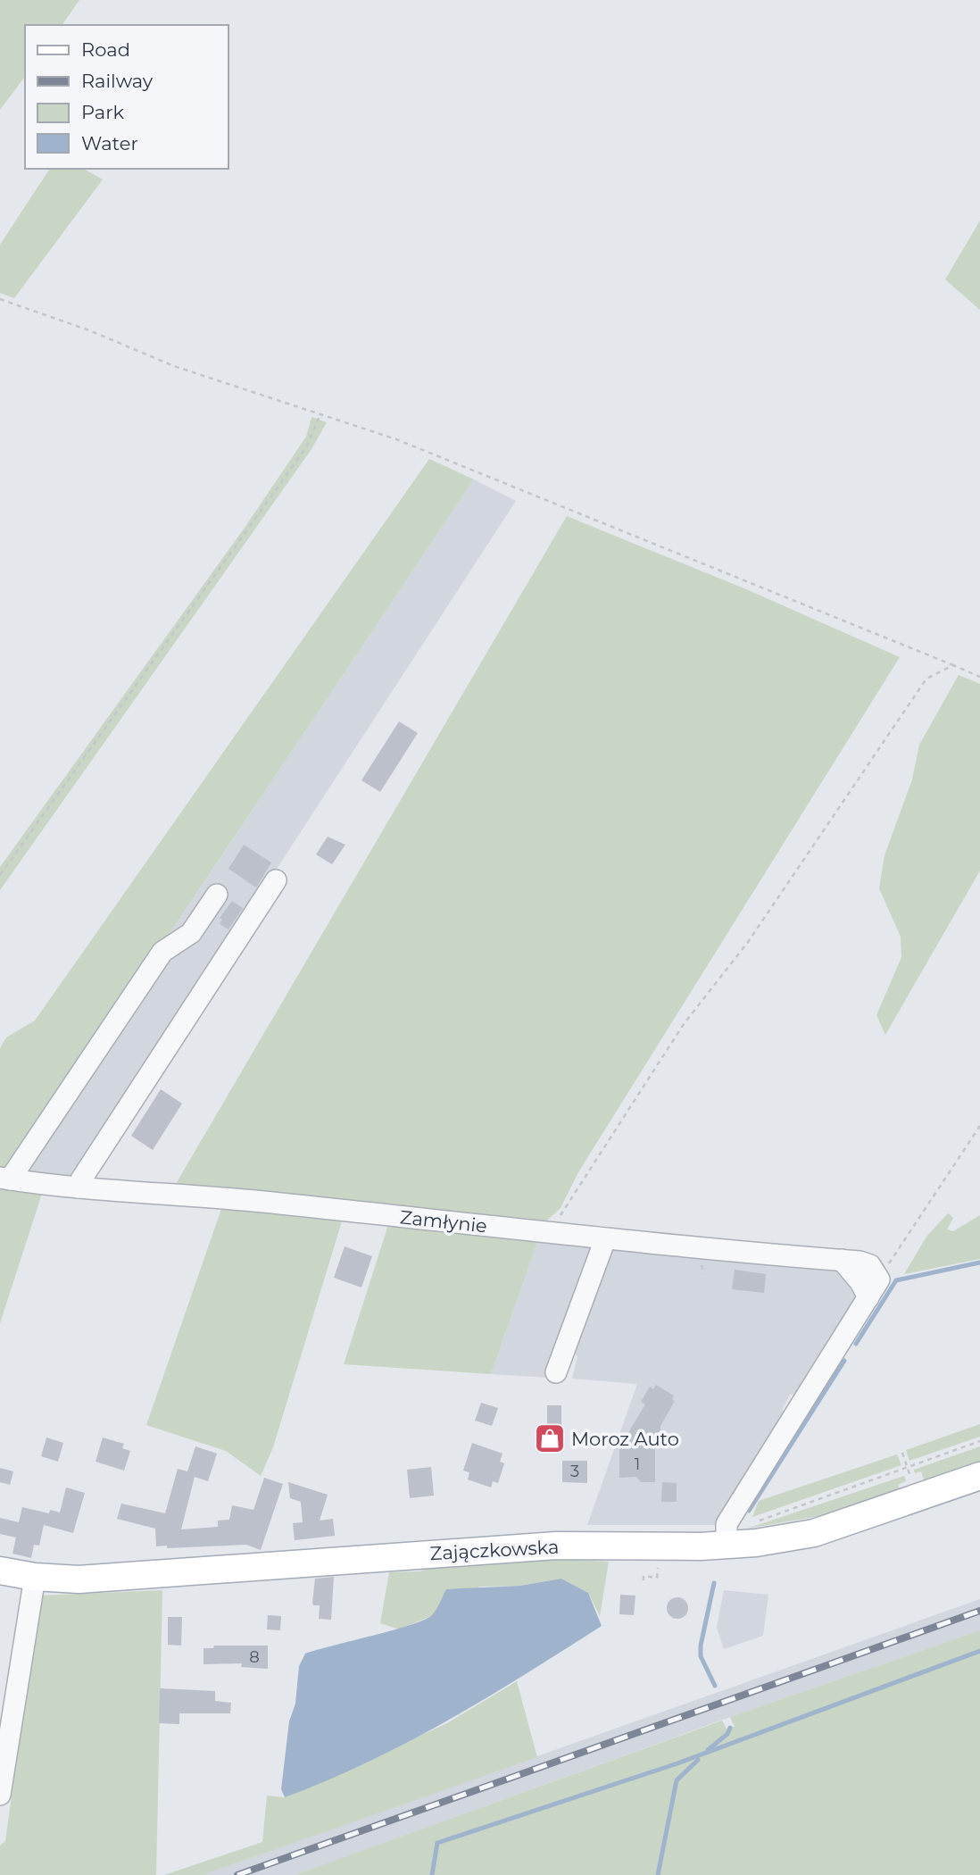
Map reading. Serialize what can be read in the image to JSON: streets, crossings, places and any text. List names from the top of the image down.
{
  "streets": {
    "main road": ["Zajączkowska"],
    "street": ["Zamłynie"]
  },
  "places": {
    "shop": ["Moroz Auto"]
  },
  "house_numbers": ["1", "3", "8"],
  "legend": [
    "Road",
    "Railway",
    "Park",
    "Water"
  ]
}
